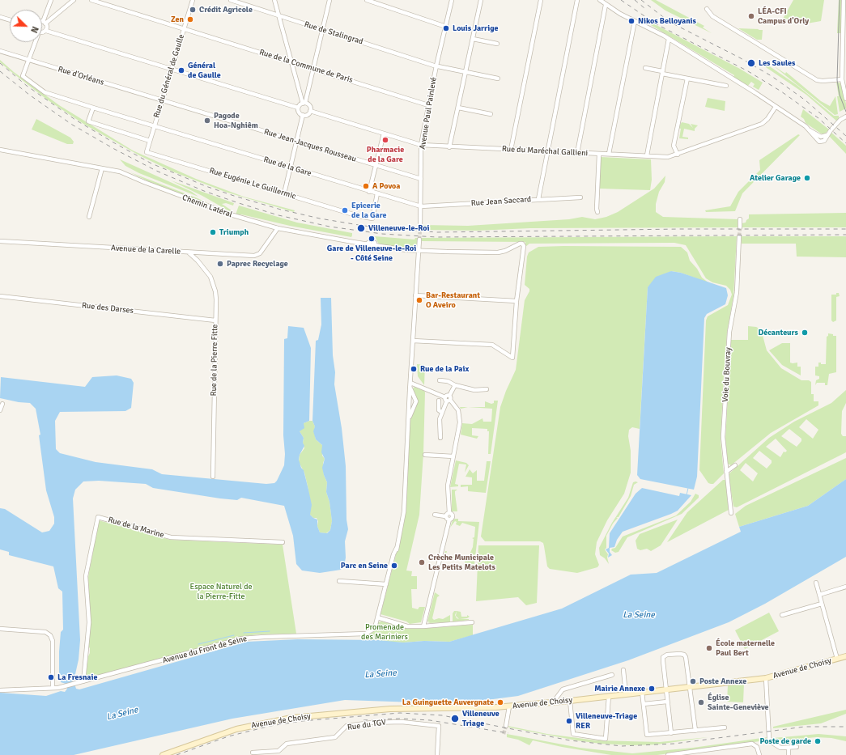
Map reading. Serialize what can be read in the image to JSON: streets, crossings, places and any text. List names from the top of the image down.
{
  "streets": {
    "main road": ["Avenue de Choisy"],
    "street": [
      "Rue de Stalingrad",
      "Rue de la Commune de Paris",
      "Rue d'Orléans",
      "Rue du Général de Gaulle",
      "Avenue Paul Painlevé",
      "Rue Jean-Jacques Rousseau",
      "Rue du Maréchal Gallieni",
      "Rue de la Gare",
      "Rue Eugénie Le Guillermic",
      "Rue Jean Saccard",
      "Chemin Latéral",
      "Avenue de la Carelle",
      "Rue des Darses",
      "Rue de la Pierre Fitte",
      "Voie du Bouvray",
      "Rue de la Marine",
      "Avenue du Front de Seine",
      "Rue du TGV"
    ]
  },
  "crossings": [
    ["Rue de Stalingrad", "Avenue Paul Painlevé"],
    ["Rue de la Commune de Paris", "Rue du Général de Gaulle"],
    ["Rue de la Commune de Paris", "Avenue Paul Painlevé"],
    ["Rue d'Orléans", "Rue du Général de Gaulle"],
    ["Rue d'Orléans", "Rue Jean-Jacques Rousseau"],
    ["Rue d'Orléans", "Rue de la Gare"],
    ["Rue du Général de Gaulle", "Rue Jean-Jacques Rousseau"],
    ["Rue du Général de Gaulle", "Rue de la Gare"],
    ["Rue du Général de Gaulle", "Rue Eugénie Le Guillermic"],
    ["Avenue Paul Painlevé", "Rue Jean-Jacques Rousseau"],
    ["Avenue Paul Painlevé", "Rue du Maréchal Gallieni"],
    ["Avenue Paul Painlevé", "Rue de la Gare"],
    ["Avenue Paul Painlevé", "Rue Jean Saccard"],
    ["Rue de la Gare", "Rue Eugénie Le Guillermic"],
    ["Rue de la Gare", "Rue Jean Saccard"],
    ["Chemin Latéral", "Avenue de la Carelle"],
    ["Avenue de la Carelle", "Rue de la Pierre Fitte"],
    ["Rue des Darses", "Rue de la Pierre Fitte"],
    ["Rue de la Marine", "Avenue du Front de Seine"]
  ],
  "water": ["La Seine"],
  "parks": ["Espace Naturel de la Pierre-Fitte", "Promenade des Mariniers"],
  "places": [
    "Crédit Agricole",
    "LÉA-CFI Campus d'Orly",
    "Zen",
    "Nikos Belloyanis",
    "Louis Jarrige",
    "Les Saules",
    "Général de Gaulle",
    "Pagode Hoa-Nghiêm",
    "Pharmacie de la Gare",
    "Atelier Garage",
    "A Povoa",
    "Epicerie de la Gare",
    "Villeneuve-le-Roi",
    "Triumph",
    "Gare de Villeneuve-le-Roi - Côté Seine",
    "Paprec Recyclage",
    "Bar-Restaurant O Aveiro",
    "Décanteurs",
    "Rue de la Paix",
    "Crèche Municipale Les Petits Matelots",
    "Parc en Seine",
    "École maternelle Paul Bert",
    "La Fresnaie",
    "Poste Annexe",
    "Mairie Annexe",
    "La Guinguette Auvergnate",
    "Église Sainte-Geneviève",
    "Villeneuve Triage",
    "Villeneuve-Triage RER",
    "Poste de garde"
  ],
  "north": "bottom right"
}
